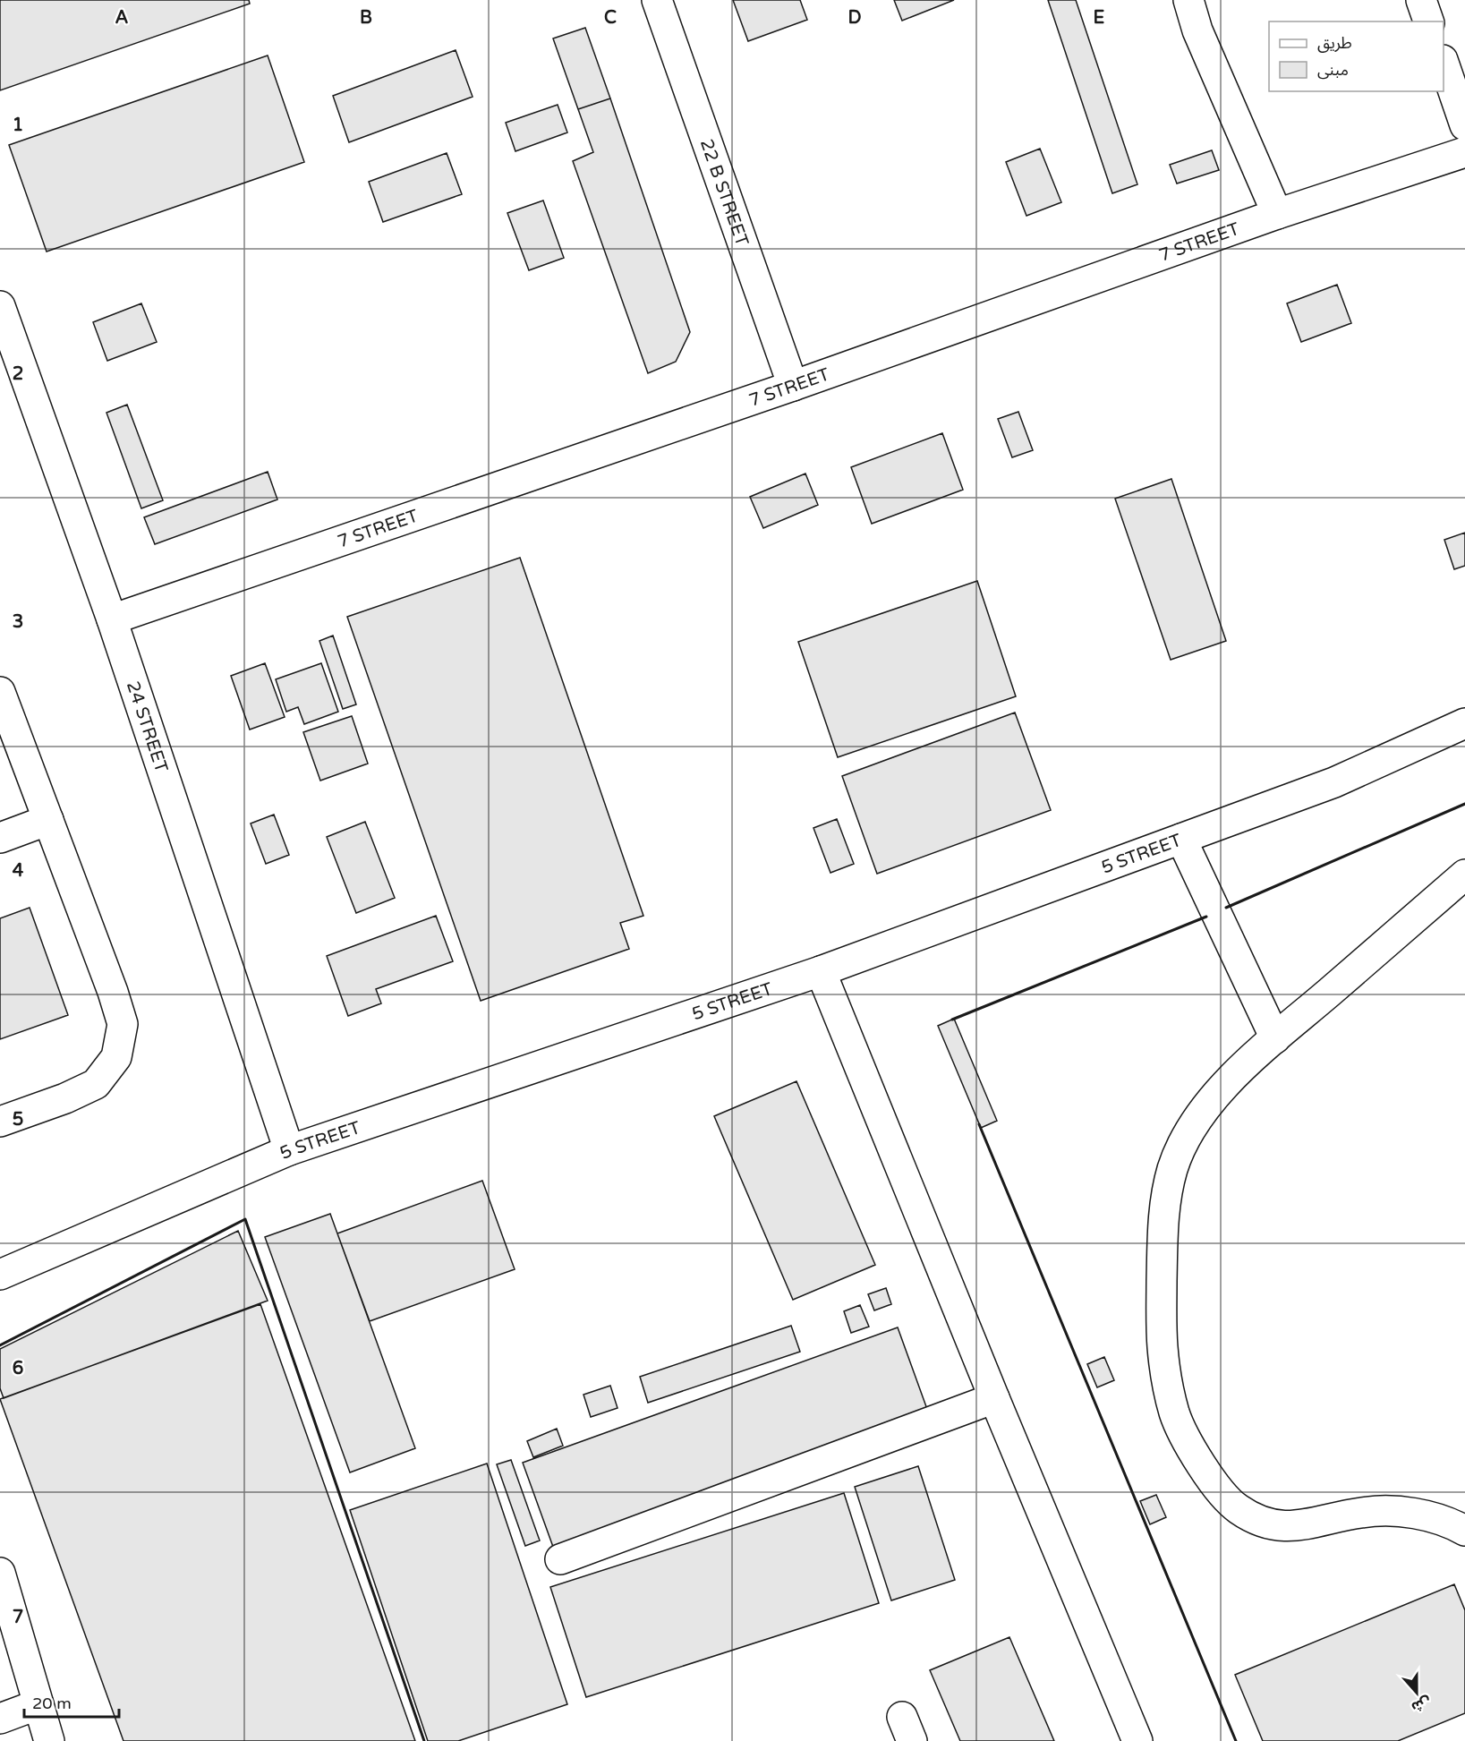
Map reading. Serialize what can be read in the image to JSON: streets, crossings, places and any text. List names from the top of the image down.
{
  "streets": {
    "street": [
      "22 B STREET",
      "7 STREET",
      "24 STREET",
      "5 STREET"
    ]
  },
  "crossings": [
    ["22 B STREET", "7 STREET"],
    ["7 STREET", "24 STREET"],
    ["24 STREET", "5 STREET"]
  ],
  "legend": ["طريق", "مبنى"],
  "scale_bar": "20 m",
  "north": "bottom",
  "grid": {
    "columns": [
      "A",
      "B",
      "C",
      "D",
      "E"
    ],
    "rows": [
      "1",
      "2",
      "3",
      "4",
      "5",
      "6",
      "7"
    ]
  }
}
